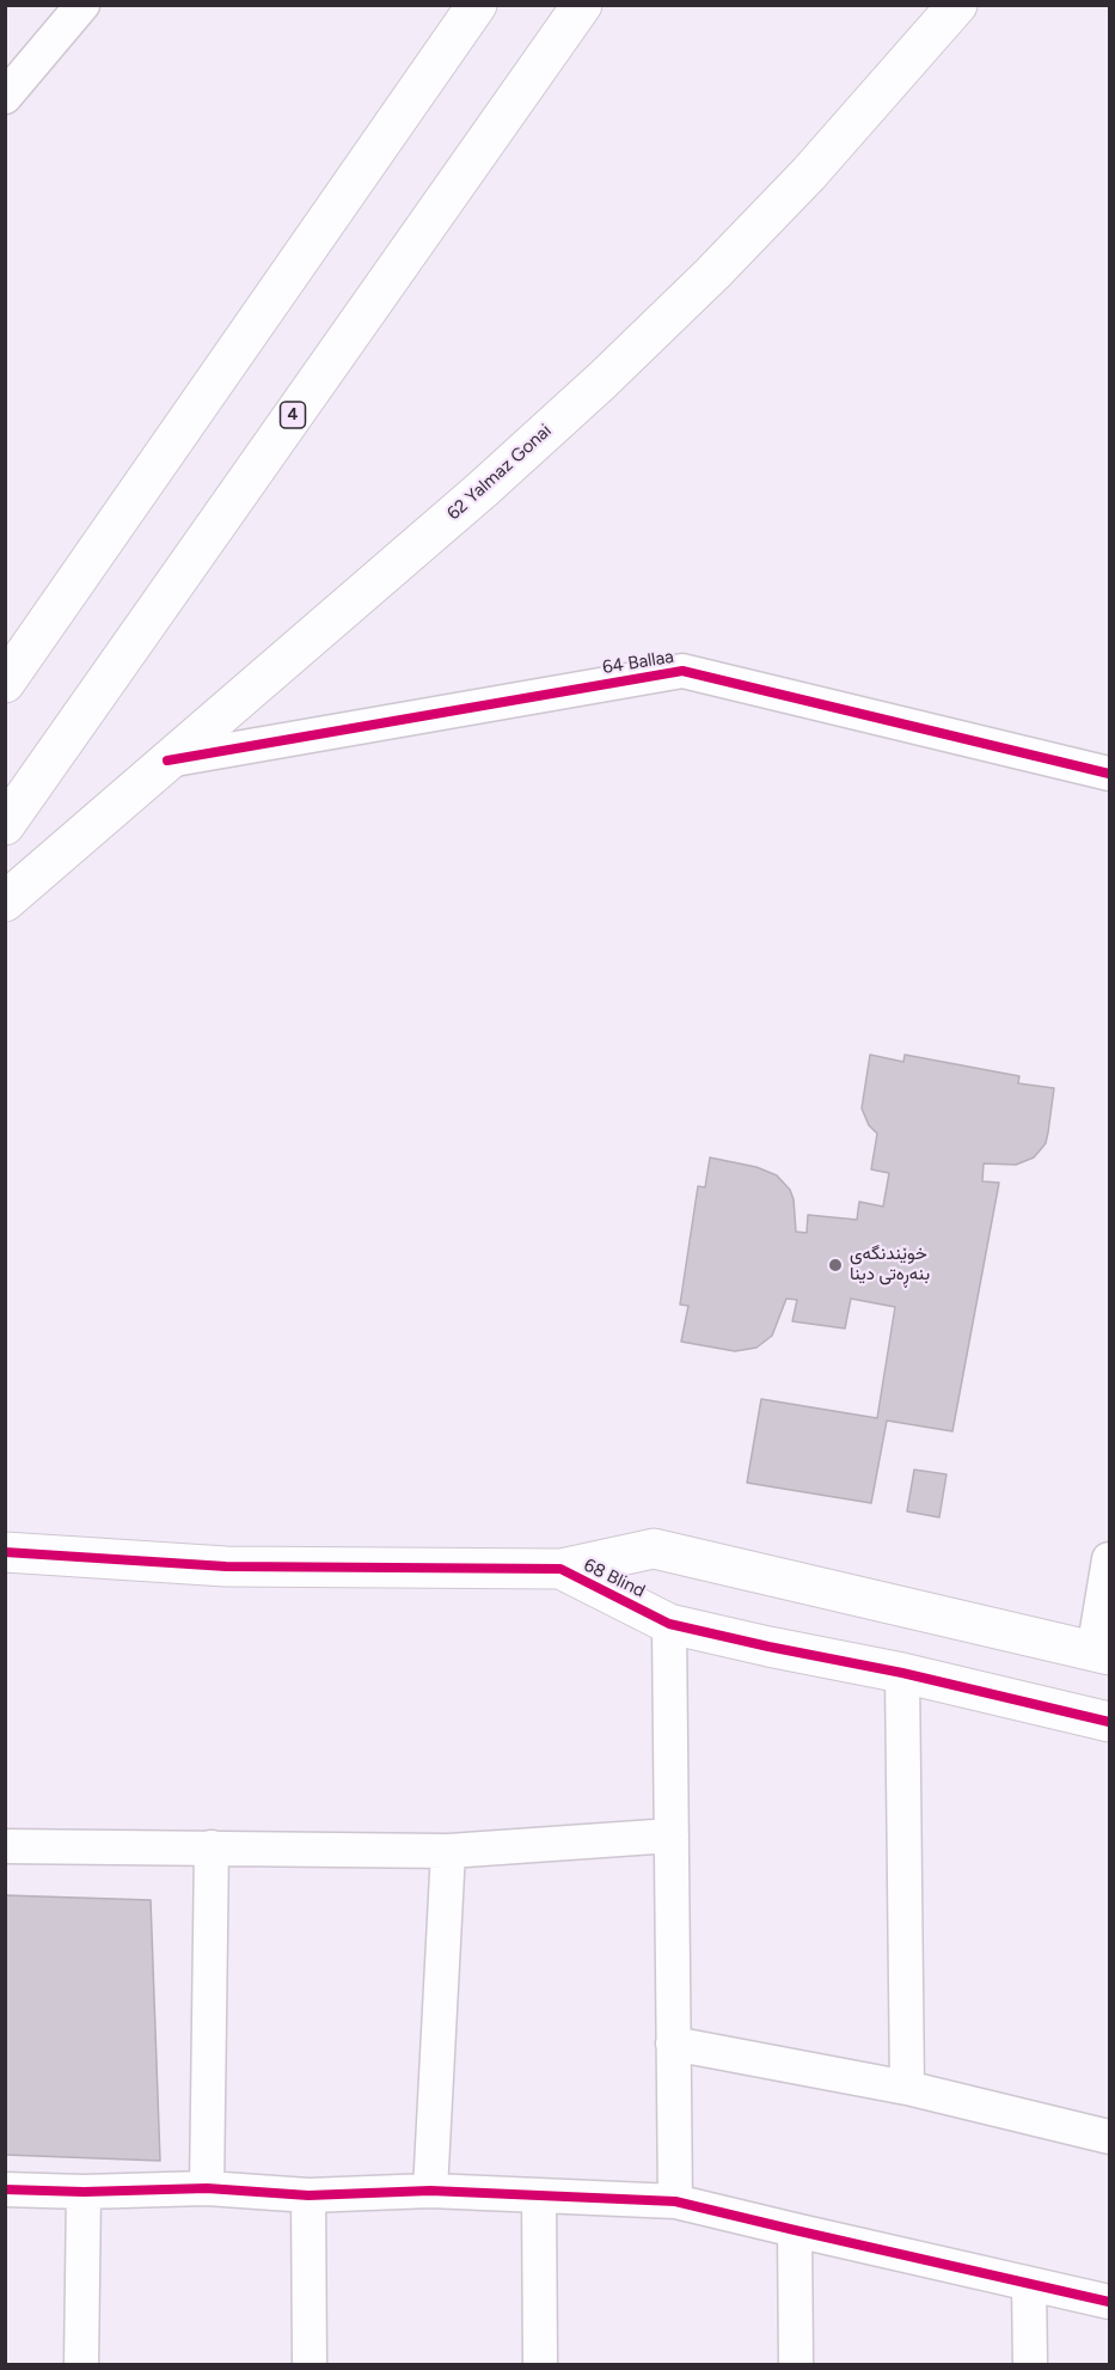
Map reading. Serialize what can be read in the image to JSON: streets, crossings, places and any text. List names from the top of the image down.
{
  "streets": {
    "main road": ["4", "62 Yalmaz Gonai", "68 Blind"],
    "street": ["64 Ballaa"]
  },
  "crossings": [
    ["62 Yalmaz Gonai", "64 Ballaa"]
  ],
  "places": ["خوێندنگەی بنەڕەتی دینا"]
}
